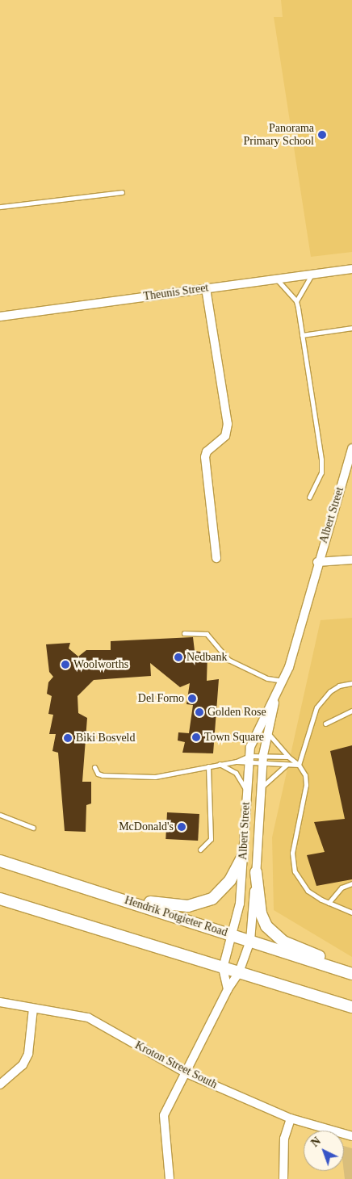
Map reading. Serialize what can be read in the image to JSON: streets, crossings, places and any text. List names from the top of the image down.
{
  "streets": {
    "main road": ["Hendrik Potgieter Road"],
    "street": ["Theunis Street", "Albert Street", "Kroton Street South"]
  },
  "crossings": [
    ["Albert Street", "Hendrik Potgieter Road"],
    ["Albert Street", "Kroton Street South"]
  ],
  "places": [
    "Panorama Primary School",
    "Nedbank",
    "Woolworths",
    "Del Forno",
    "Golden Rose",
    "Town Square",
    "Biki Bosveld",
    "McDonald's"
  ],
  "north": "top left"
}
